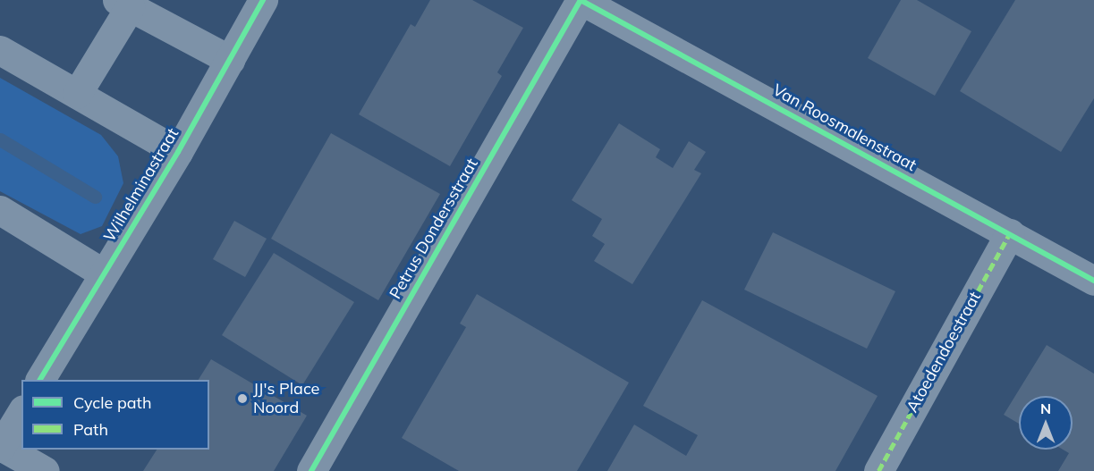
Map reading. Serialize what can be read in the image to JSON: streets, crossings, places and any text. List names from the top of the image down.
{
  "streets": {
    "street": [
      "Van Roosmalenstraat",
      "Wilhelminastraat",
      "Petrus Dondersstraat",
      "Atoedendoestraat"
    ]
  },
  "crossings": [
    ["Van Roosmalenstraat", "Petrus Dondersstraat"],
    ["Van Roosmalenstraat", "Atoedendoestraat"]
  ],
  "places": ["JJ's Place Noord"],
  "legend": ["Cycle path", "Path"],
  "north": "top"
}
